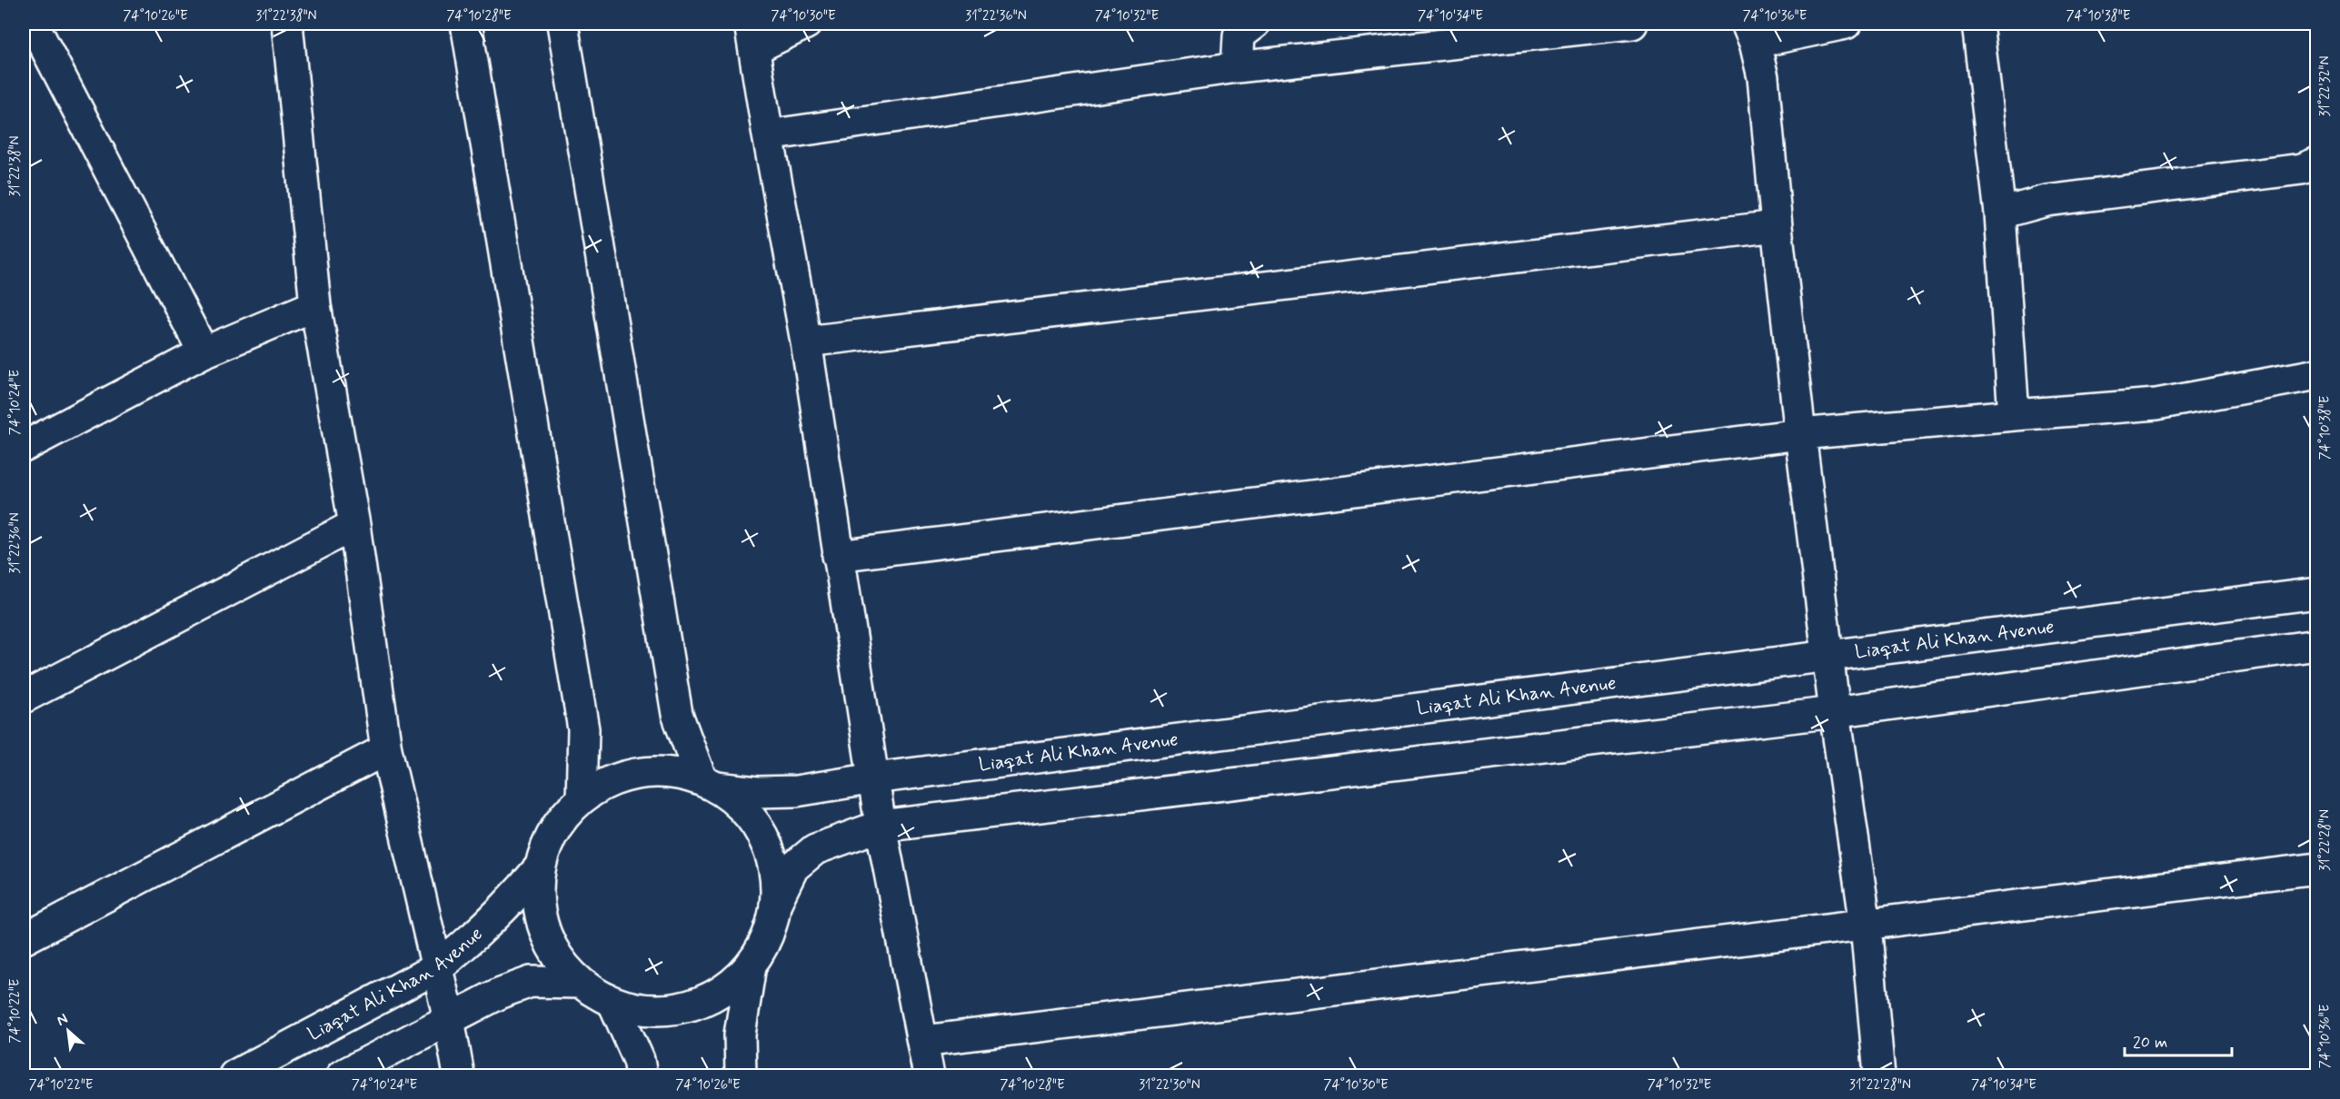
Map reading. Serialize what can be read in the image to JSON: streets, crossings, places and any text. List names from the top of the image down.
{
  "streets": {
    "street": ["Liaqat Ali Khan Avenue"]
  },
  "scale_bar": "20 m",
  "north": "top left",
  "coordinates": [
    "74°10'26\"E",
    "31°22'38\"N",
    "74°10'28\"E",
    "74°10'30\"E",
    "31°22'36\"N",
    "74°10'32\"E",
    "74°10'34\"E",
    "74°10'36\"E",
    "74°10'38\"E",
    "31°22'32\"N",
    "74°10'24\"E",
    "31°22'28\"N",
    "74°10'22\"E",
    "31°22'30\"N"
  ]
}
